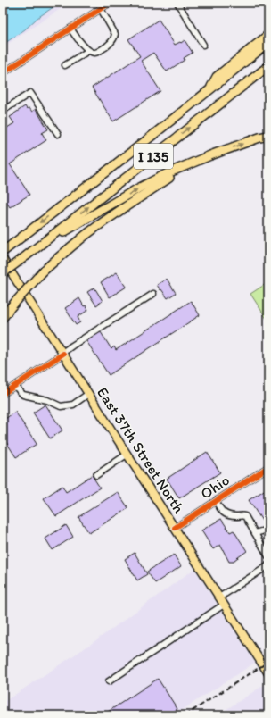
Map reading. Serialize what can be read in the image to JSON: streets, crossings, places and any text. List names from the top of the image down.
{
  "streets": {
    "highway": ["I 135"],
    "main road": ["East 37th Street North"],
    "street": ["Ohio"]
  },
  "crossings": [
    ["East 37th Street North", "Ohio"]
  ]
}
